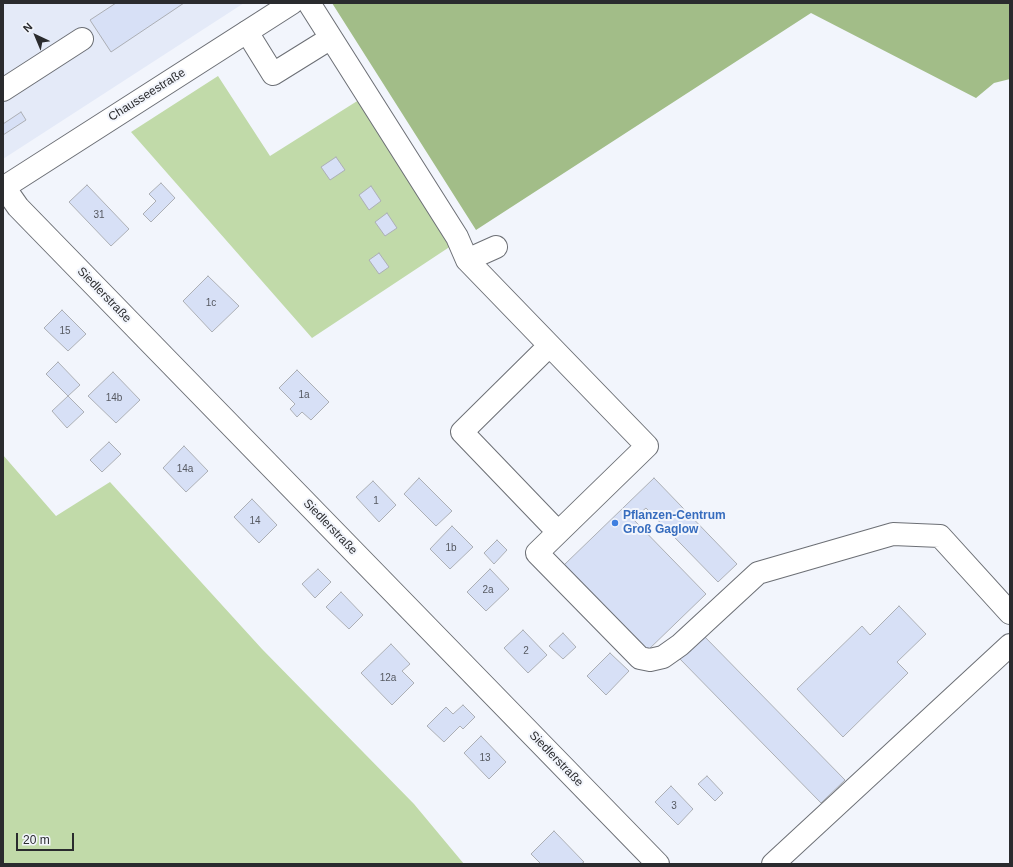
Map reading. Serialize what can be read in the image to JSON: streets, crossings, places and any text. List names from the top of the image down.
{
  "streets": {
    "street": ["Chausseestraße", "Siedlerstraße"]
  },
  "crossings": [
    ["Chausseestraße", "Siedlerstraße"]
  ],
  "places": ["Pflanzen-Centrum Groß Gaglow"],
  "house_numbers": [
    "31",
    "1c",
    "15",
    "1a",
    "14b",
    "14a",
    "1",
    "14",
    "1b",
    "2a",
    "2",
    "12a",
    "13",
    "3"
  ],
  "scale_bar": "20 m",
  "north": "top left"
}
